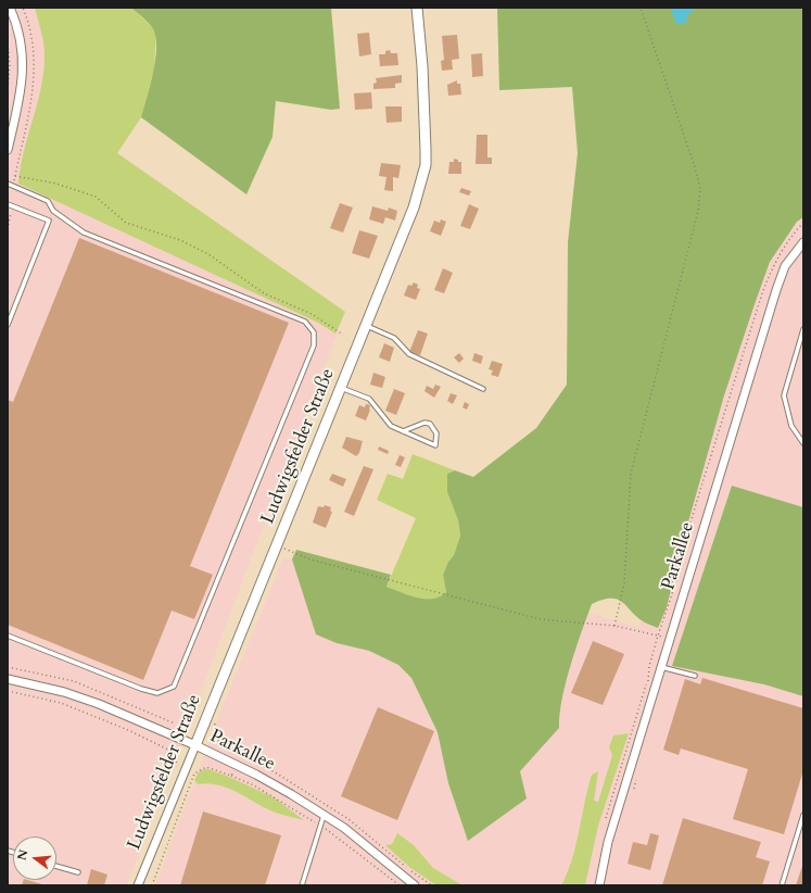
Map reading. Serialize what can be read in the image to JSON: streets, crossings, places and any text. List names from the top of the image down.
{
  "streets": {
    "street": ["Ludwigsfelder Straße", "Parkallee"]
  },
  "crossings": [
    ["Ludwigsfelder Straße", "Parkallee"]
  ],
  "north": "left"
}
